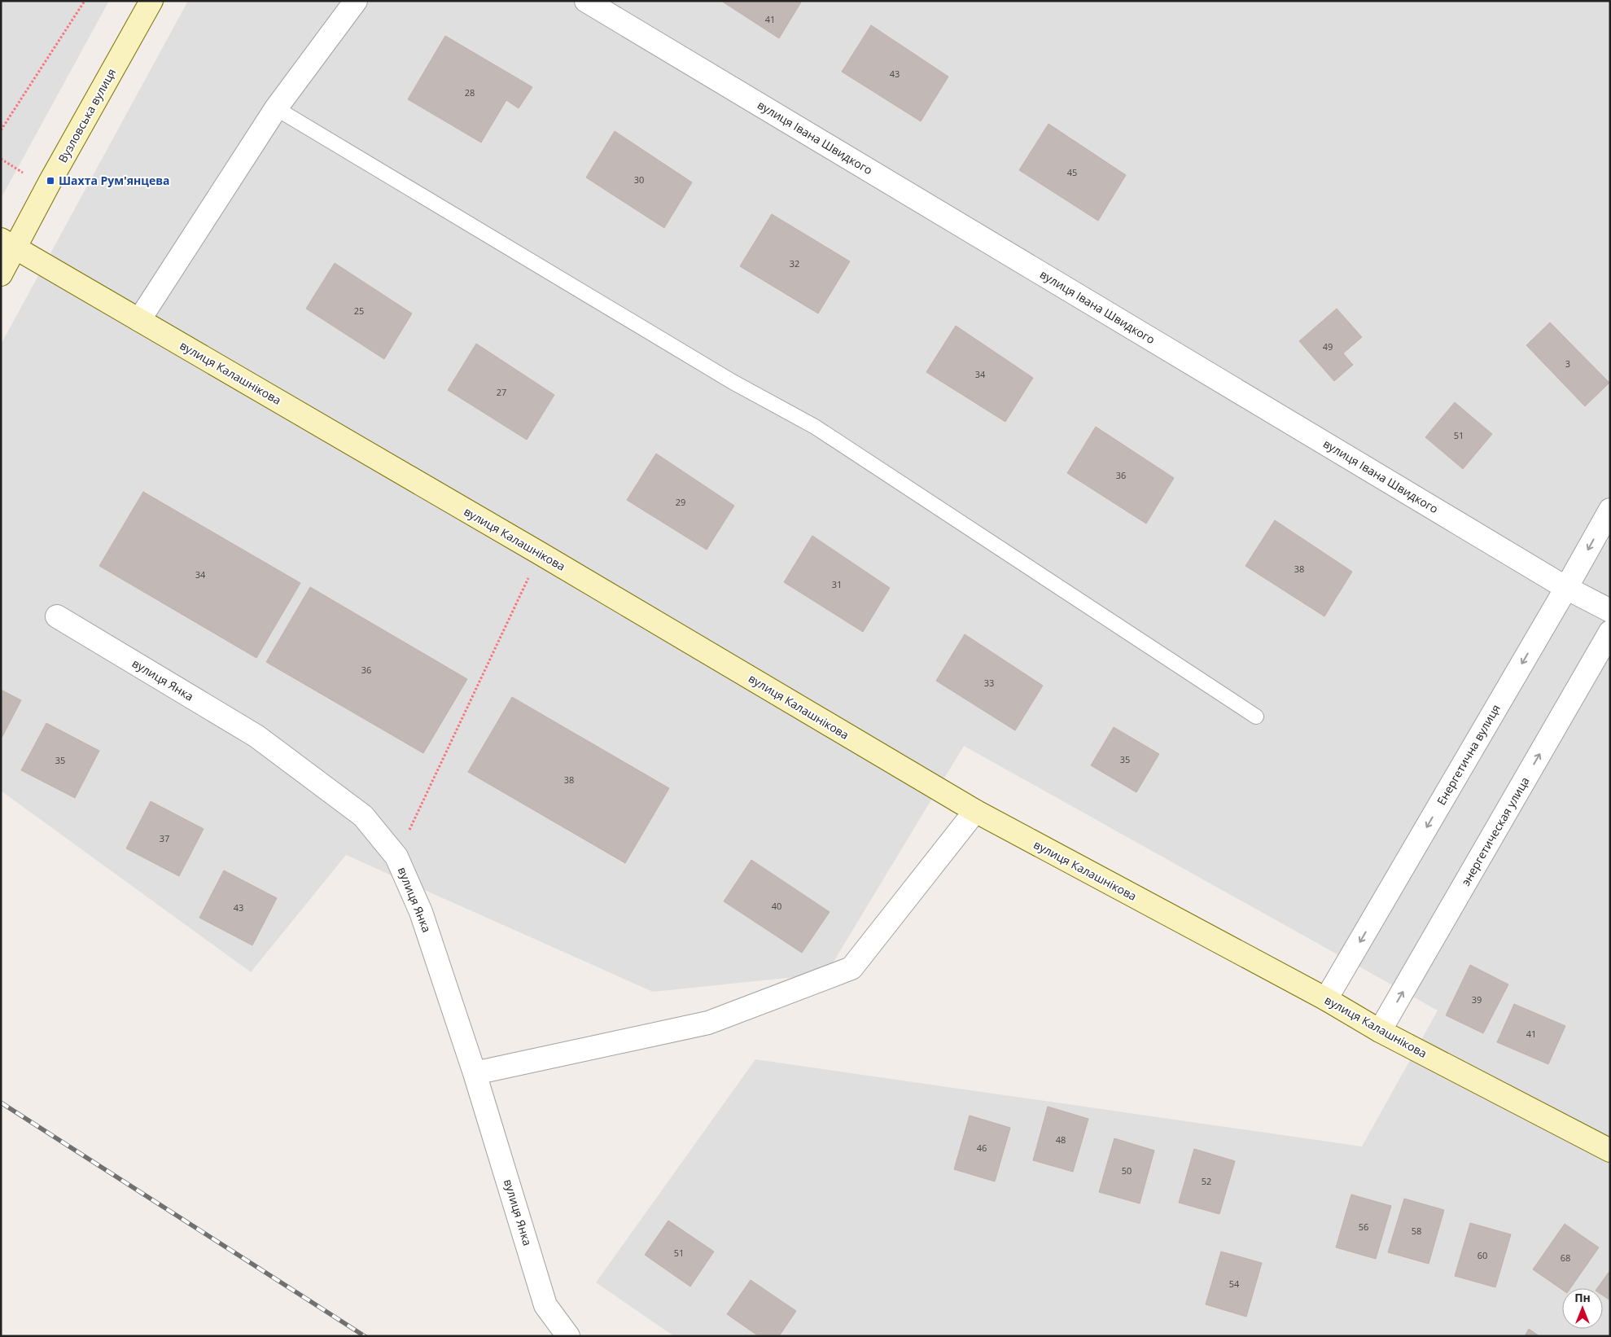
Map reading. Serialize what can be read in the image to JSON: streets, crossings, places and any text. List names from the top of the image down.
{
  "streets": {
    "street": [
      "Вузловська вулиця",
      "вулиця Івана Швидкого",
      "вулиця Калашнікова",
      "вулиця Янка",
      "Енергетична вулиця",
      "энергетическая улица"
    ]
  },
  "crossings": [
    ["Вузловська вулиця", "вулиця Калашнікова"],
    ["вулиця Івана Швидкого", "Енергетична вулиця"],
    ["вулиця Калашнікова", "Енергетична вулиця"],
    ["вулиця Калашнікова", "энергетическая улица"]
  ],
  "one_way": ["Енергетична вулиця", "энергетическая улица"],
  "places": {
    "transit": ["Шахта Рум'янцева"]
  },
  "house_numbers": [
    "41",
    "43",
    "28",
    "45",
    "30",
    "32",
    "25",
    "49",
    "3",
    "34",
    "27",
    "51",
    "36",
    "29",
    "38",
    "34",
    "31",
    "36",
    "33",
    "35",
    "35",
    "38",
    "37",
    "40",
    "43",
    "39",
    "41",
    "48",
    "46",
    "50",
    "52",
    "56",
    "58",
    "51",
    "60",
    "68",
    "54"
  ],
  "north": "top"
}
